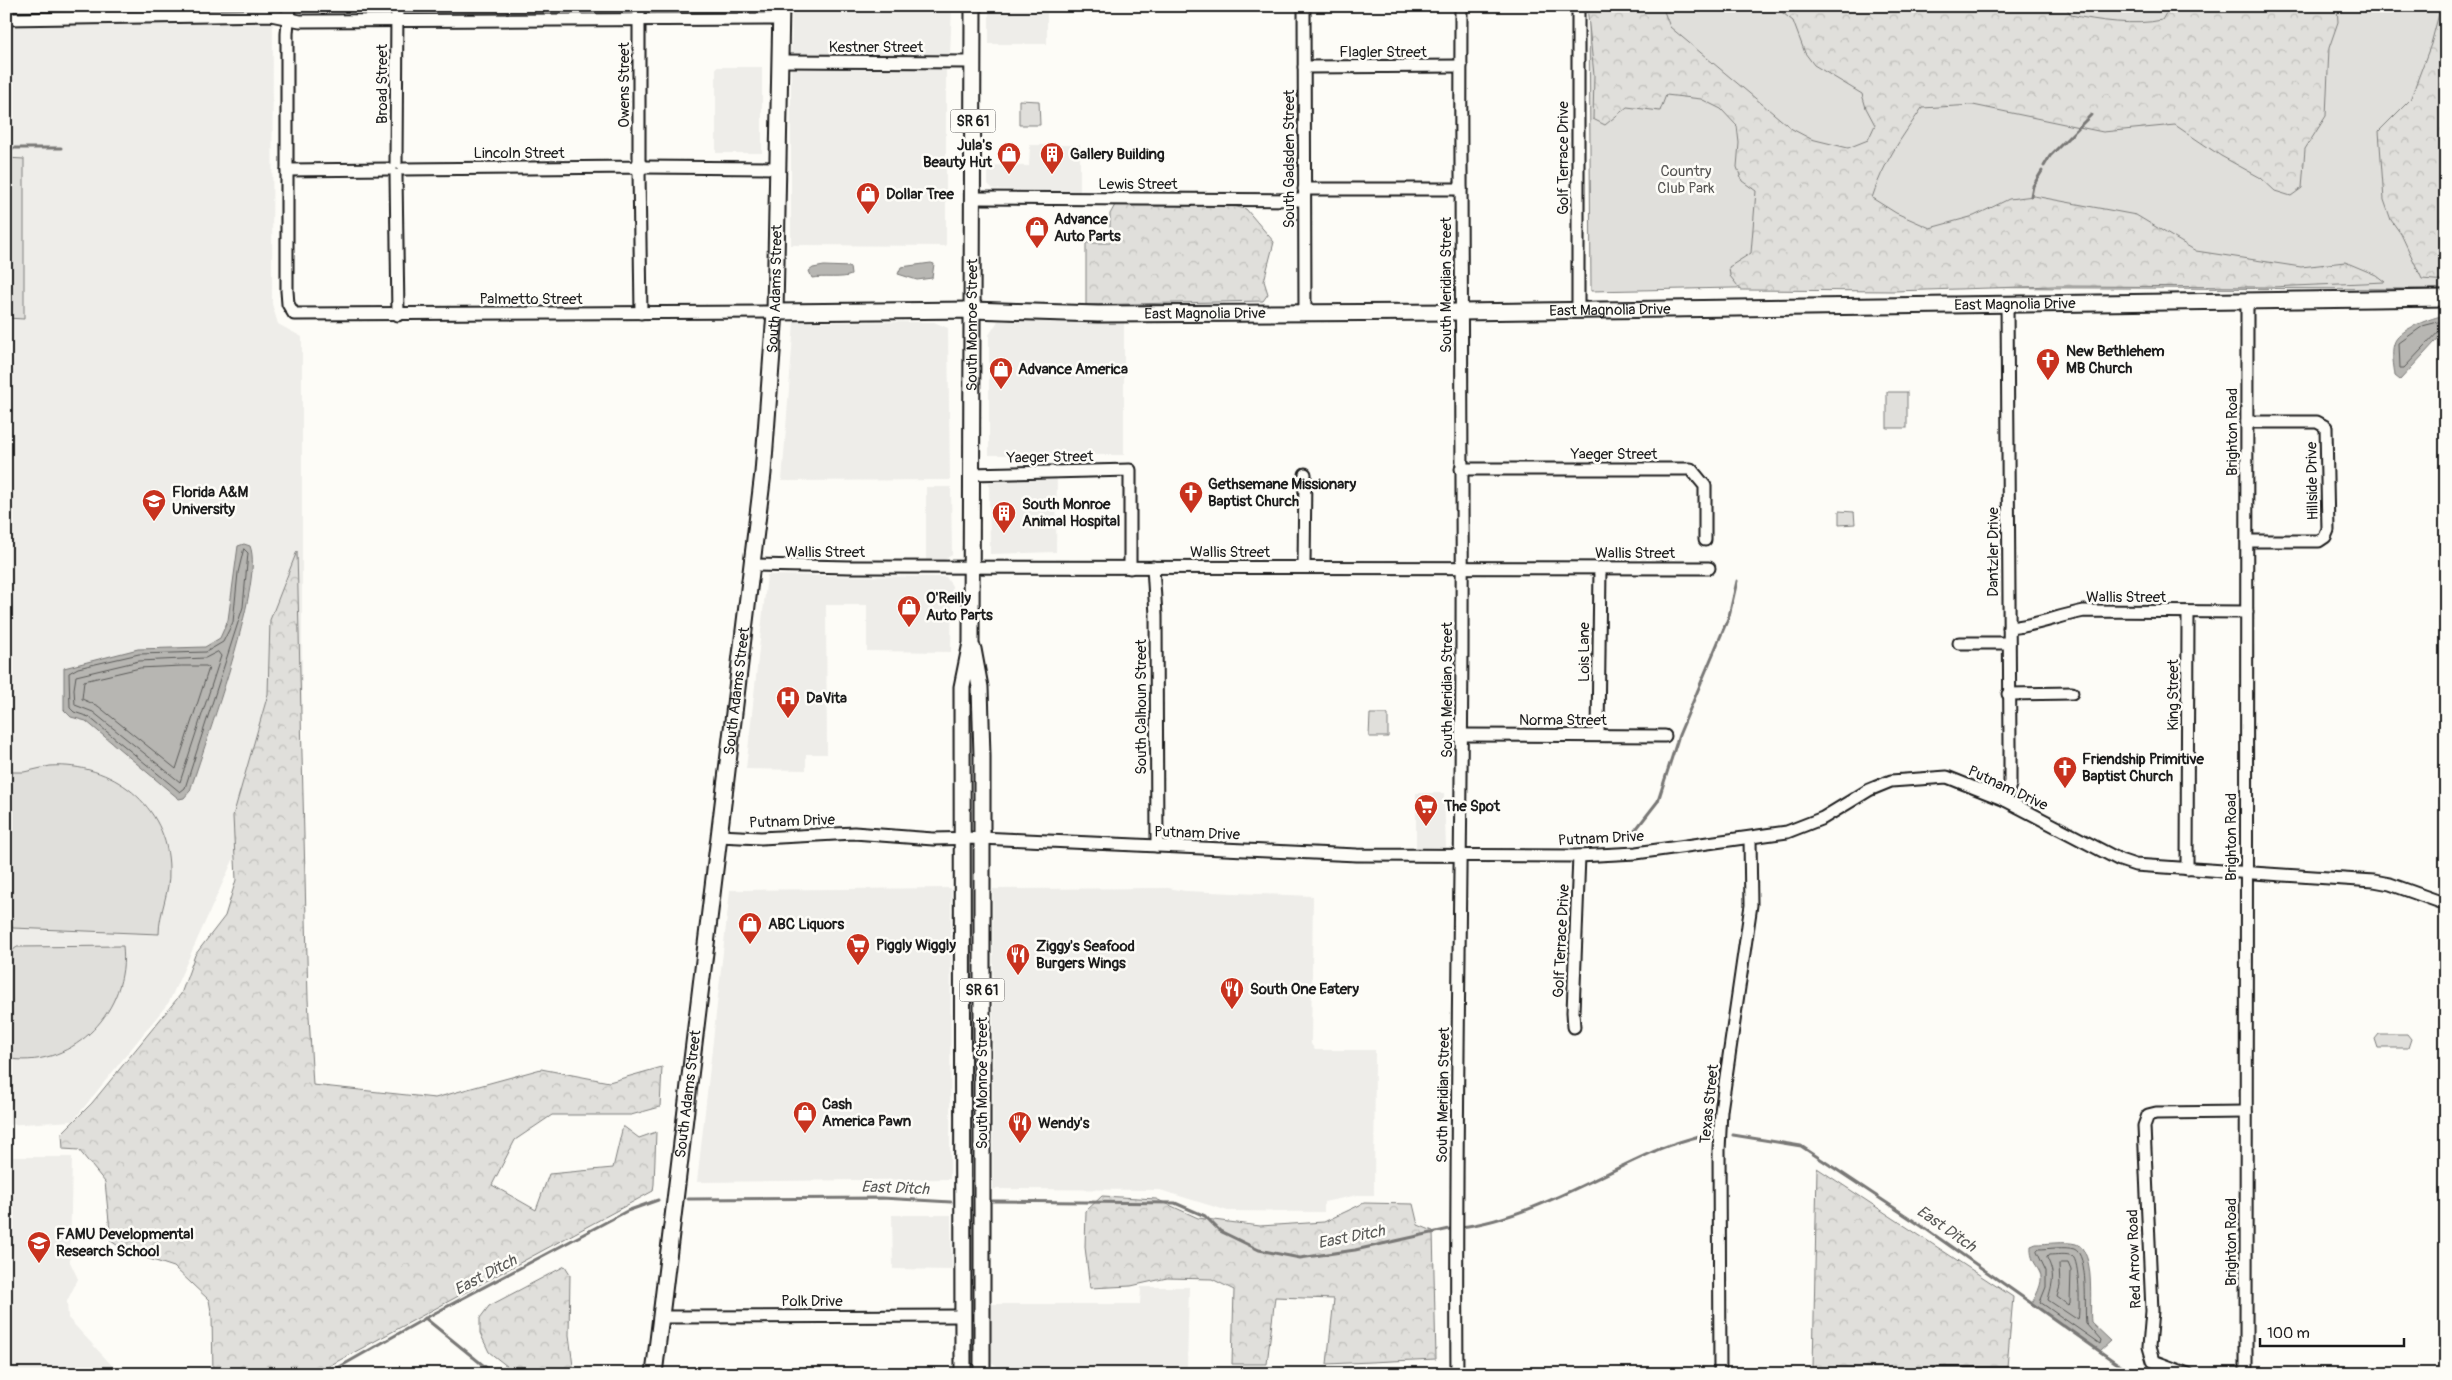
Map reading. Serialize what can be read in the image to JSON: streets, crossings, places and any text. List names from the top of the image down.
{
  "streets": {
    "main road": [
      "SR 61",
      "South Adams Street",
      "East Magnolia Drive",
      "South Monroe Street"
    ],
    "street": [
      "Kestner Street",
      "Flagler Street",
      "Broad Street",
      "Owens Street",
      "Lincoln Street",
      "Golf Terrace Drive",
      "South Gadsden Street",
      "Lewis Street",
      "South Meridian Street",
      "Palmetto Street",
      "Brighton Road",
      "Yaeger Street",
      "Hillside Drive",
      "Wallis Street",
      "Dantzler Drive",
      "Lois Lane",
      "King Street",
      "South Calhoun Street",
      "Norma Street",
      "Putnam Drive",
      "Texas Street",
      "Red Arrow Road",
      "Polk Drive"
    ]
  },
  "crossings": [
    ["Kestner Street", "South Adams Street"],
    ["Kestner Street", "South Monroe Street"],
    ["Flagler Street", "South Gadsden Street"],
    ["Flagler Street", "South Meridian Street"],
    ["Broad Street", "Lincoln Street"],
    ["Broad Street", "Palmetto Street"],
    ["Owens Street", "Lincoln Street"],
    ["Owens Street", "Palmetto Street"],
    ["Lincoln Street", "South Adams Street"],
    ["Lincoln Street", "Palmetto Street"],
    ["Golf Terrace Drive", "East Magnolia Drive"],
    ["Golf Terrace Drive", "Putnam Drive"],
    ["South Gadsden Street", "Lewis Street"],
    ["South Gadsden Street", "East Magnolia Drive"],
    ["Lewis Street", "South Meridian Street"],
    ["Lewis Street", "South Monroe Street"],
    ["South Meridian Street", "East Magnolia Drive"],
    ["South Meridian Street", "Yaeger Street"],
    ["South Meridian Street", "Wallis Street"],
    ["South Meridian Street", "Norma Street"],
    ["South Meridian Street", "Putnam Drive"],
    ["South Adams Street", "Palmetto Street"],
    ["South Adams Street", "East Magnolia Drive"],
    ["South Adams Street", "Wallis Street"],
    ["South Adams Street", "Putnam Drive"],
    ["South Adams Street", "Polk Drive"],
    ["Palmetto Street", "East Magnolia Drive"],
    ["East Magnolia Drive", "South Monroe Street"],
    ["East Magnolia Drive", "Brighton Road"],
    ["East Magnolia Drive", "Dantzler Drive"],
    ["South Monroe Street", "Yaeger Street"],
    ["South Monroe Street", "Wallis Street"],
    ["South Monroe Street", "Putnam Drive"],
    ["South Monroe Street", "Polk Drive"],
    ["Brighton Road", "Hillside Drive"],
    ["Brighton Road", "Wallis Street"],
    ["Brighton Road", "Putnam Drive"],
    ["Brighton Road", "Red Arrow Road"],
    ["Yaeger Street", "Wallis Street"],
    ["Wallis Street", "Dantzler Drive"],
    ["Wallis Street", "Lois Lane"],
    ["Wallis Street", "King Street"],
    ["Wallis Street", "South Calhoun Street"],
    ["Dantzler Drive", "Putnam Drive"],
    ["Lois Lane", "Norma Street"],
    ["King Street", "Putnam Drive"],
    ["South Calhoun Street", "Putnam Drive"],
    ["Putnam Drive", "Texas Street"]
  ],
  "water": ["East Ditch"],
  "parks": ["Country Club Park"],
  "places": {
    "shop": [
      "Jula's Beauty Hut",
      "Dollar Tree",
      "Advance Auto Parts",
      "Advance America",
      "O'Reilly Auto Parts",
      "ABC Liquors",
      "Cash America Pawn"
    ],
    "building": ["Gallery Building", "South Monroe Animal Hospital"],
    "church": ["New Bethlehem MB Church", "Gethsemane Missionary Baptist Church", "Friendship Primitive Baptist Church"],
    "school or university": ["Florida A&M University", "FAMU Developmental Research School"],
    "hospital": ["DaVita"],
    "supermarket": ["The Spot", "Piggly Wiggly"],
    "restaurant": ["Ziggy's Seafood Burgers Wings", "South One Eatery", "Wendy's"]
  },
  "scale_bar": "100 m"
}
